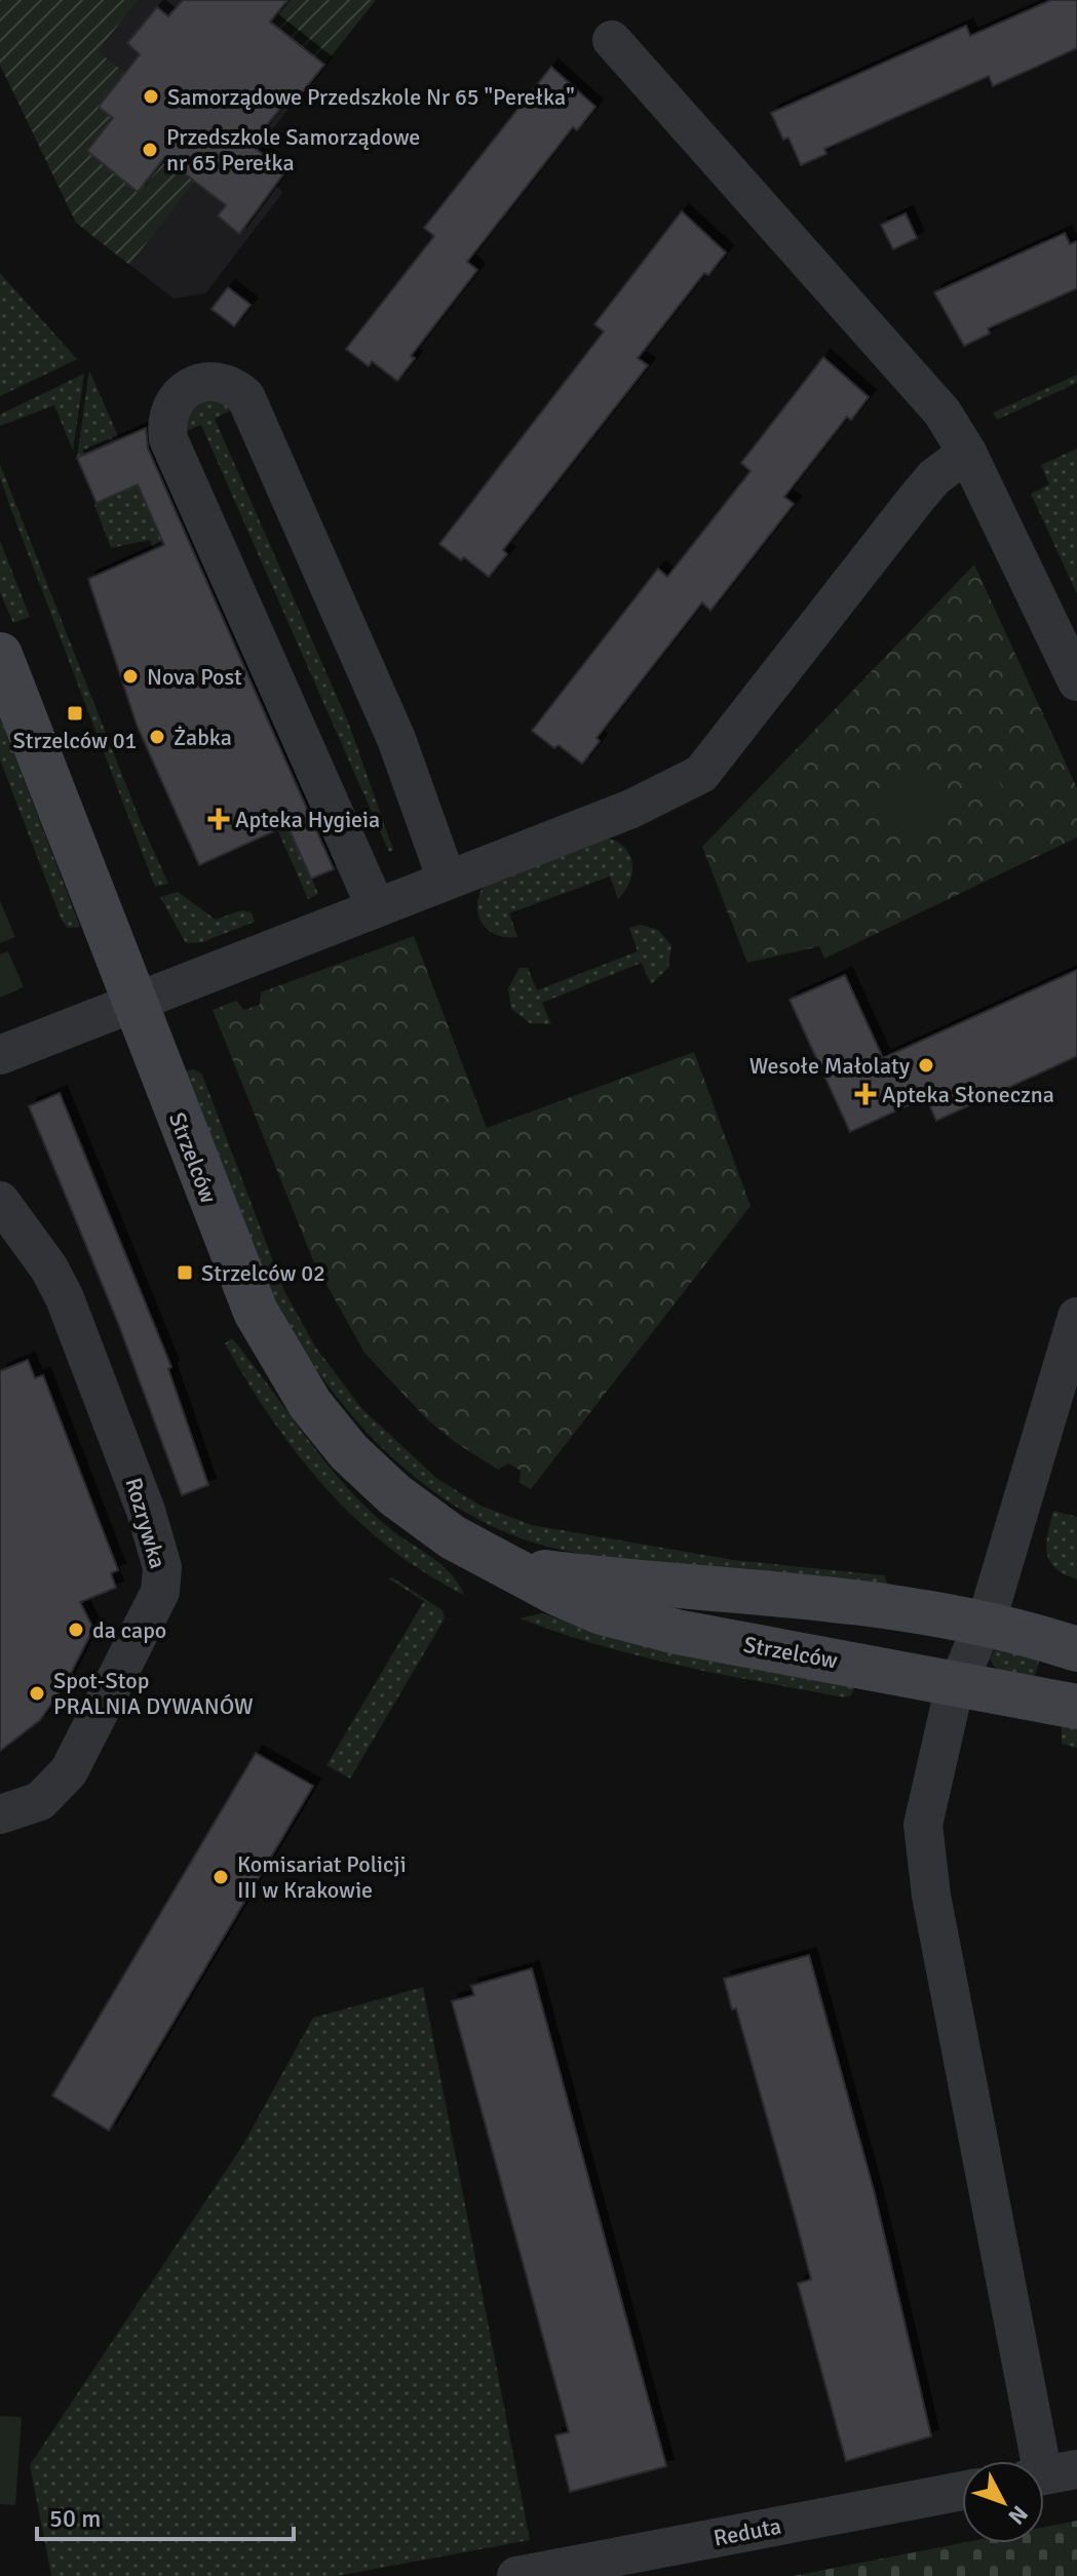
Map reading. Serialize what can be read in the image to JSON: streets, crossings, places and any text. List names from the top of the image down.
{
  "streets": {
    "street": ["Strzelców", "Rozrywka", "Reduta"]
  },
  "places": {
    "other": [
      "Samorządowe Przedszkole Nr 65 \"Perełka\"",
      "Przedszkole Samorządowe nr 65 Perełka",
      "Nova Post",
      "Żabka",
      "Wesołe Małolaty",
      "da capo",
      "Spot-Stop PRALNIA DYWANÓW",
      "Komisariat Policji III w Krakowie"
    ],
    "transit": ["Strzelców 01", "Strzelców 02"],
    "health": ["Apteka Hygieia", "Apteka Słoneczna"]
  },
  "scale_bar": "50 m",
  "north": "bottom right"
}
